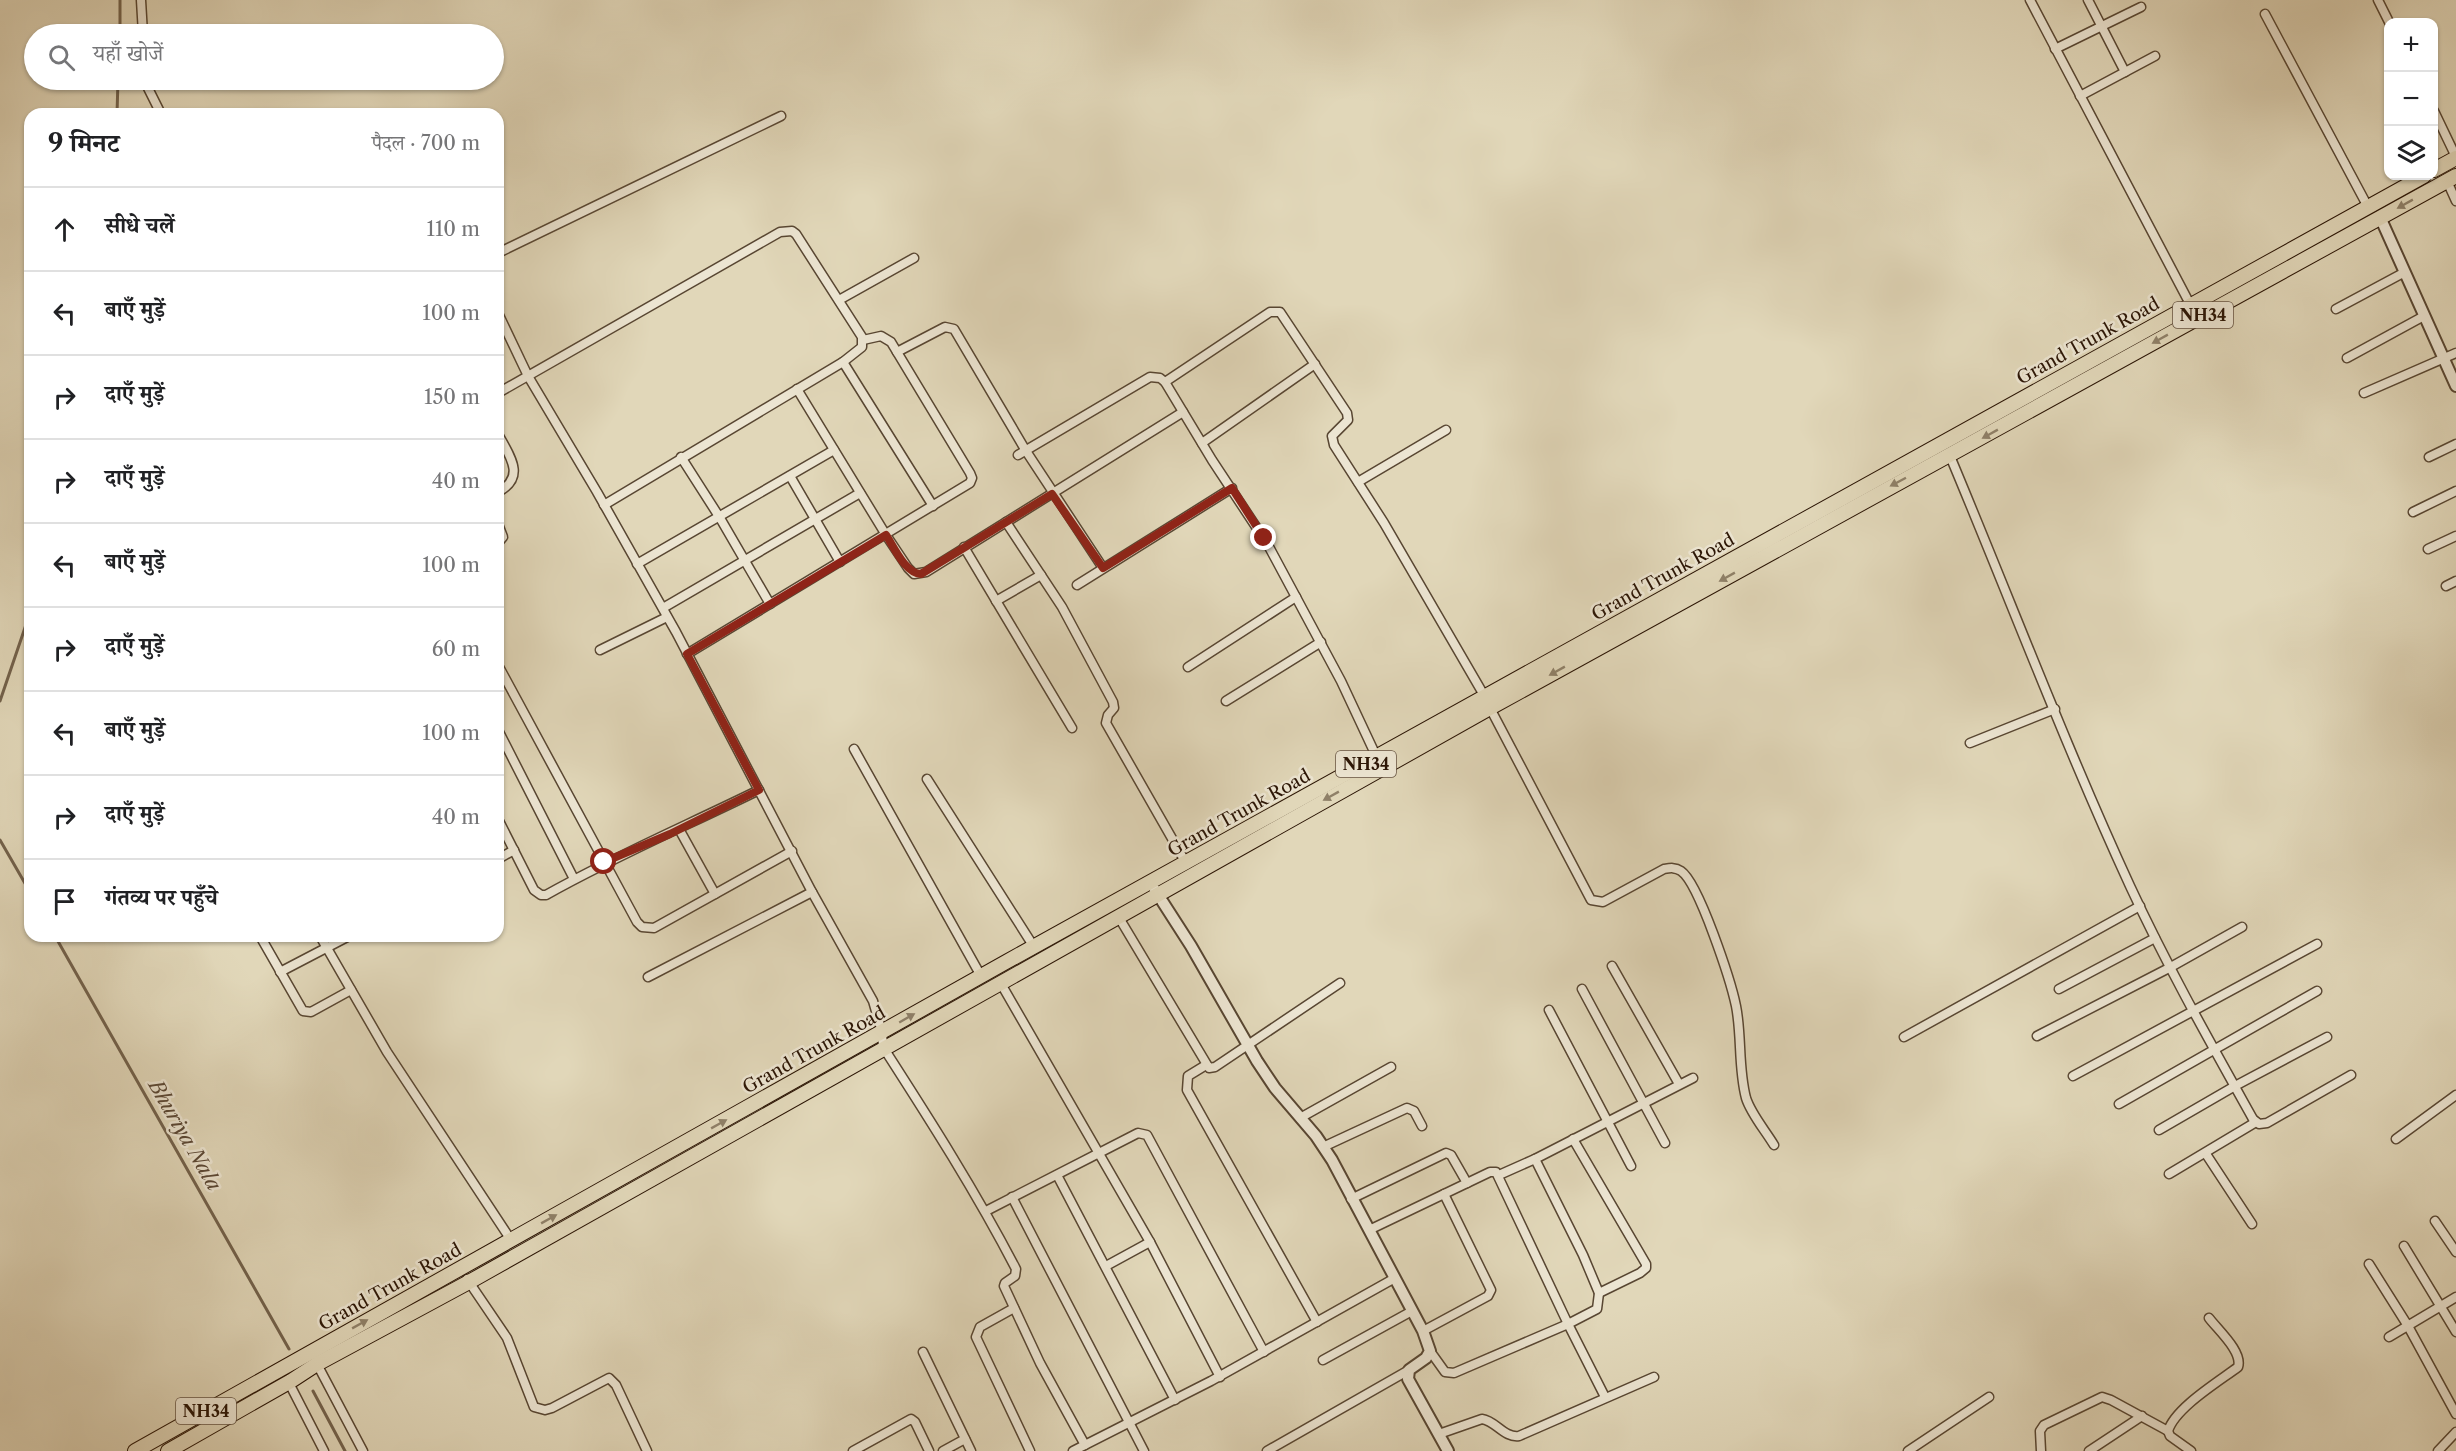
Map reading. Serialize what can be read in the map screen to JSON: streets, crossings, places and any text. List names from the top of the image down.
{
  "streets": {
    "highway": ["NH34", "Grand Trunk Road"]
  },
  "water": ["Bhuriya Nala"],
  "page": {
    "map_buttons": ["+", "−"],
    "search": "यहाँ खोजें",
    "heading": ["9 मिनट", "पैदल · 700 m"],
    "list": [
      ["सीधे चलें", "110 m"],
      ["बाएँ मुड़ें", "100 m"],
      ["दाएँ मुड़ें", "150 m"],
      ["दाएँ मुड़ें", "40 m"],
      ["बाएँ मुड़ें", "100 m"],
      ["दाएँ मुड़ें", "60 m"],
      ["बाएँ मुड़ें", "100 m"],
      ["दाएँ मुड़ें", "40 m"],
      "गंतव्य पर पहुँचे"
    ]
  }
}
